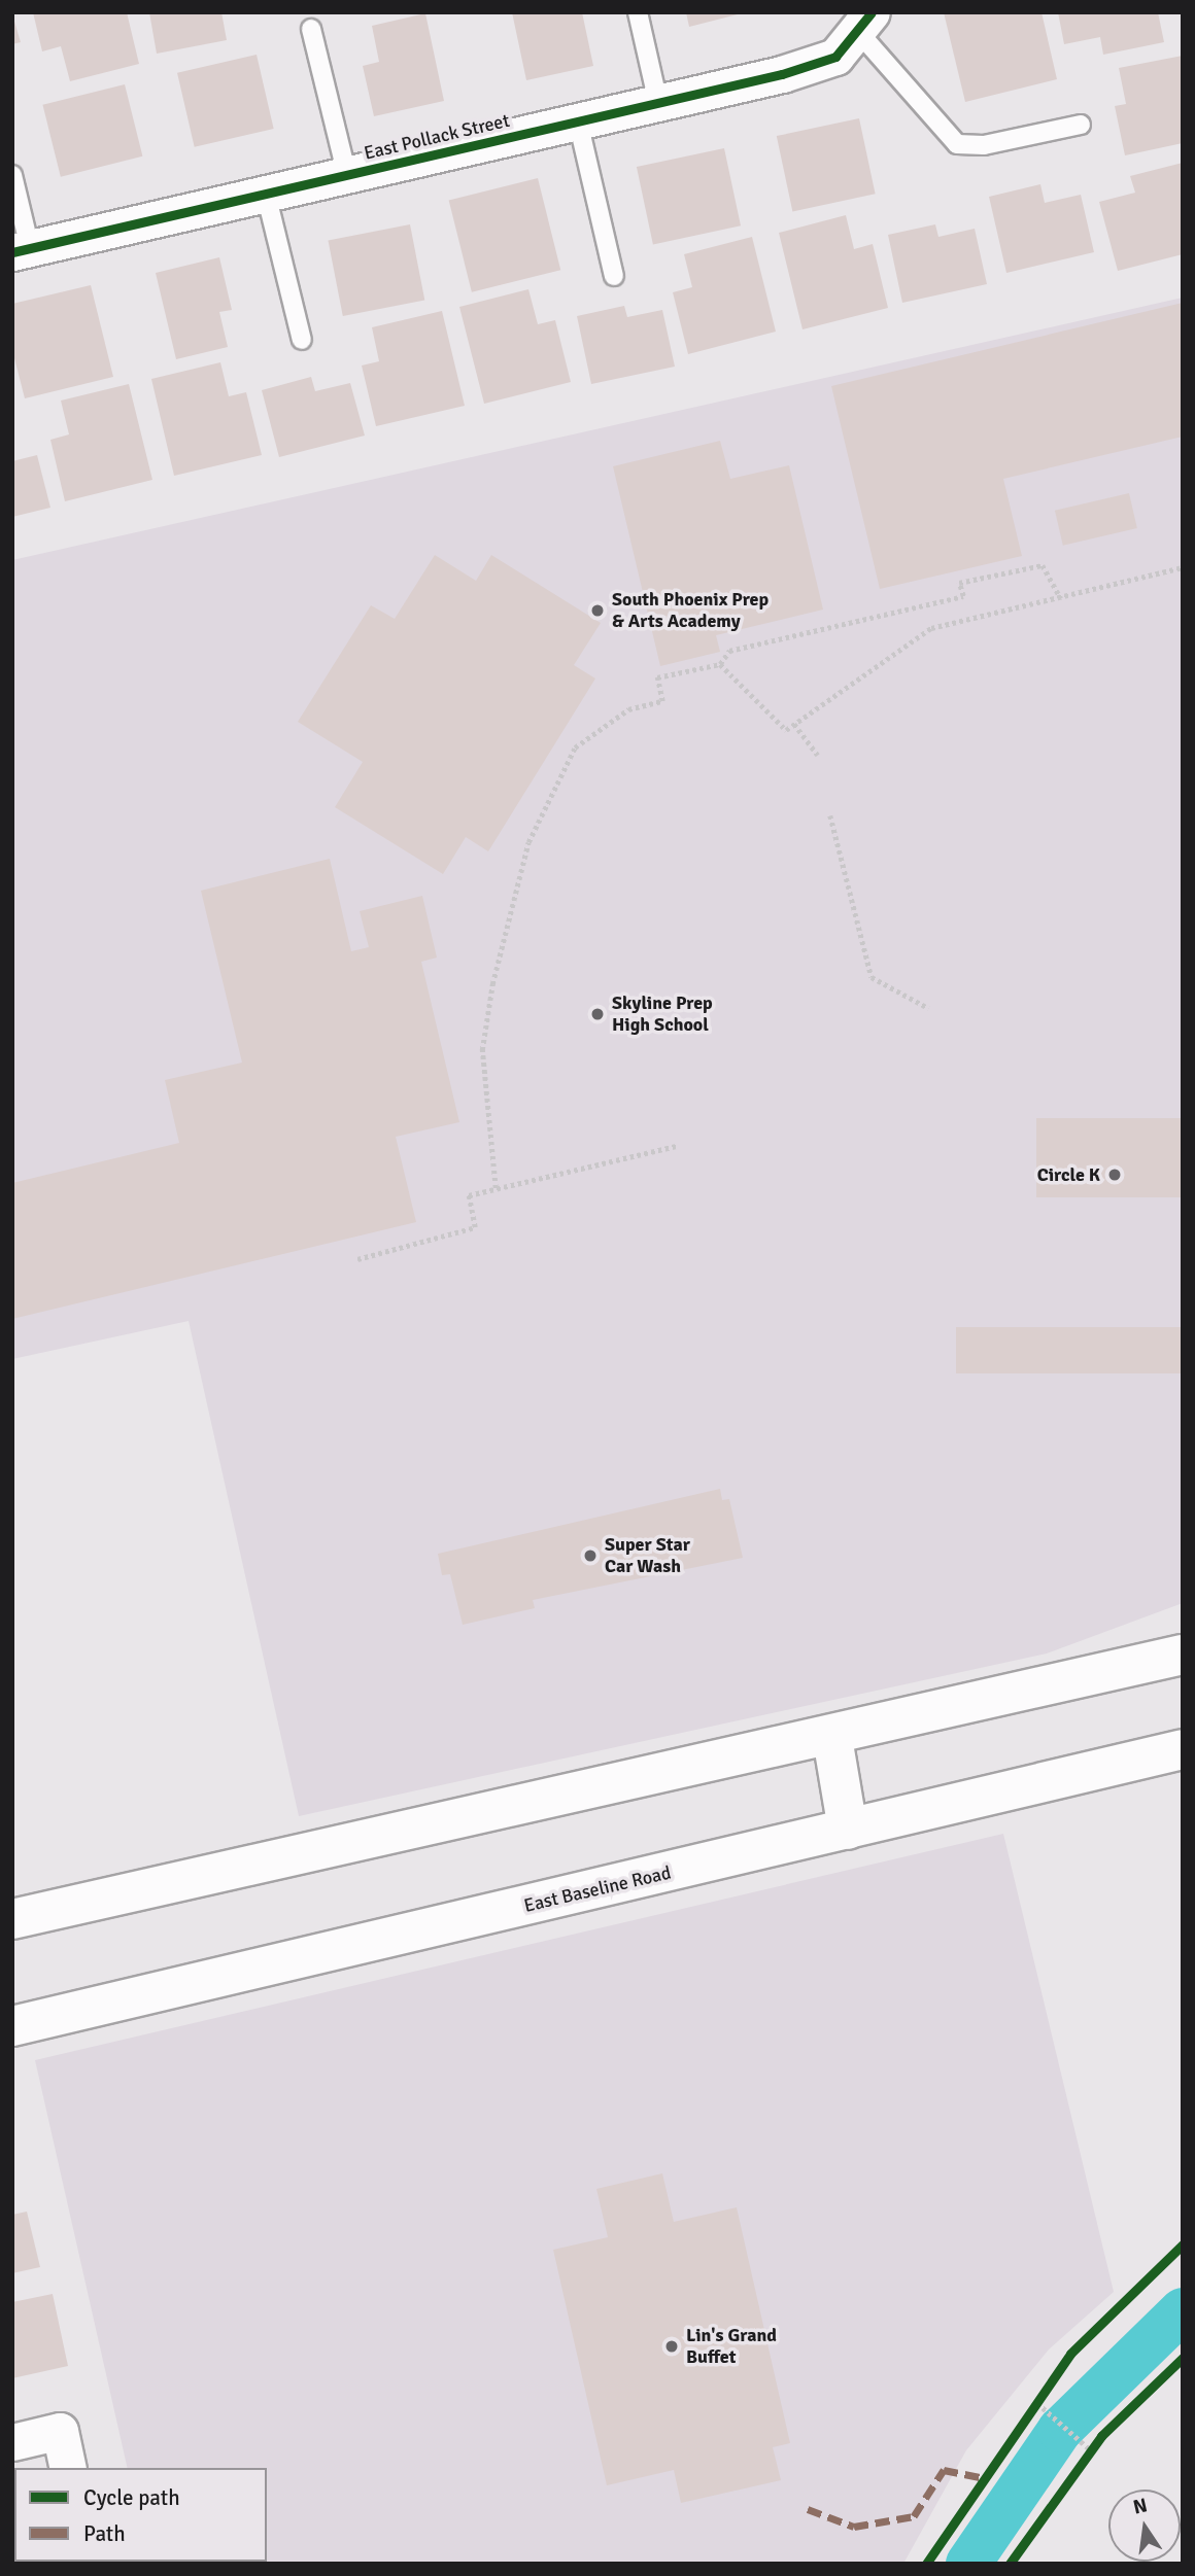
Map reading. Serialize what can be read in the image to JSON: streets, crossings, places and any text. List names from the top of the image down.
{
  "streets": {
    "main road": ["East Baseline Road"],
    "street": ["East Pollack Street"]
  },
  "places": [
    "South Phoenix Prep & Arts Academy",
    "Skyline Prep High School",
    "Circle K",
    "Super Star Car Wash",
    "Lin's Grand Buffet"
  ],
  "legend": ["Cycle path", "Path"],
  "north": "top"
}
